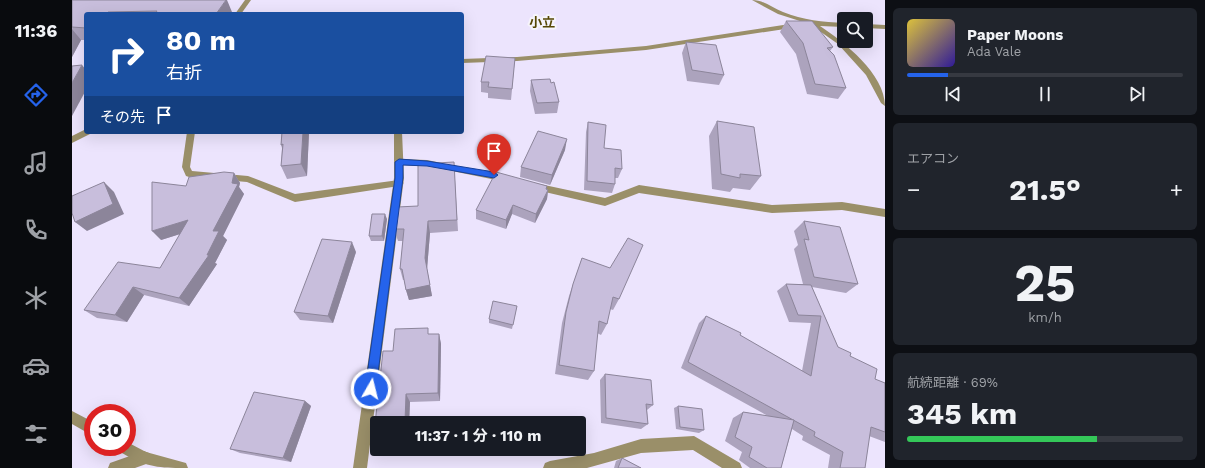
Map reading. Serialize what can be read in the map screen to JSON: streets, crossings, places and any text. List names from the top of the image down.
{
  "districts": ["小立"],
  "page": {
    "tabs": "11:36",
    "turn": ["80 m", "右折"],
    "song": ["Paper Moons", "Ada Vale"],
    "then": "その先",
    "tile": [
      "エアコン",
      ["25", "km/h"],
      ["航続距離 · 69%", "345 km"]
    ],
    "heat": ["−", "21.5°", "+"],
    "limit": "30",
    "trip": "11:37 · 1 分 · 110 m"
  }
}
